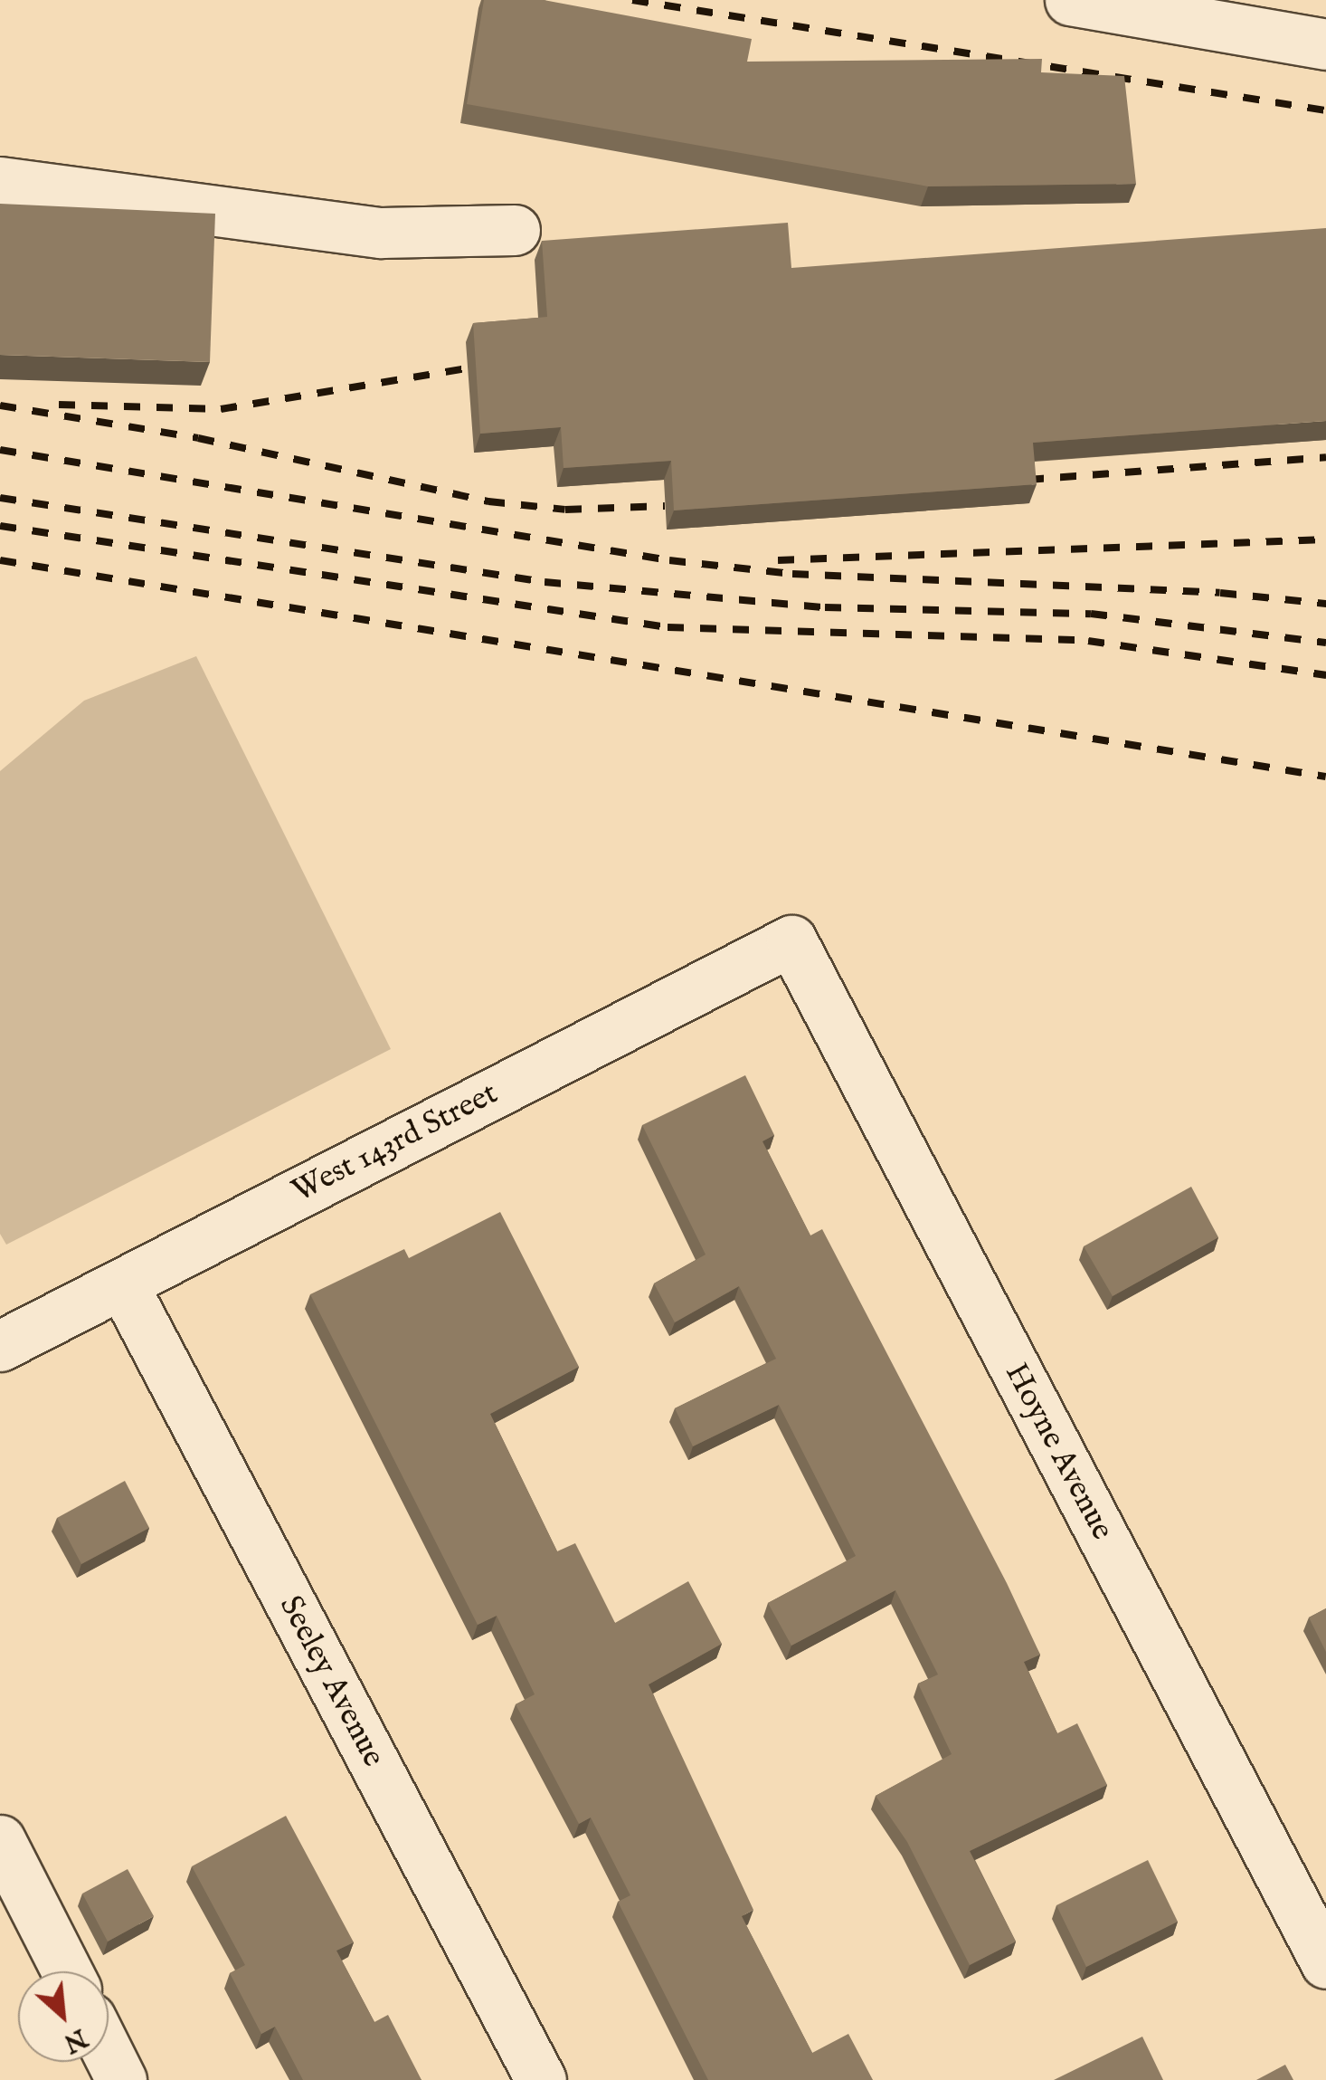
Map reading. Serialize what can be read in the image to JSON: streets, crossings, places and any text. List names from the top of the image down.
{
  "streets": {
    "street": ["West 143rd Street", "Hoyne Avenue", "Seeley Avenue"]
  },
  "crossings": [
    ["West 143rd Street", "Hoyne Avenue"],
    ["West 143rd Street", "Seeley Avenue"]
  ],
  "north": "bottom right"
}
